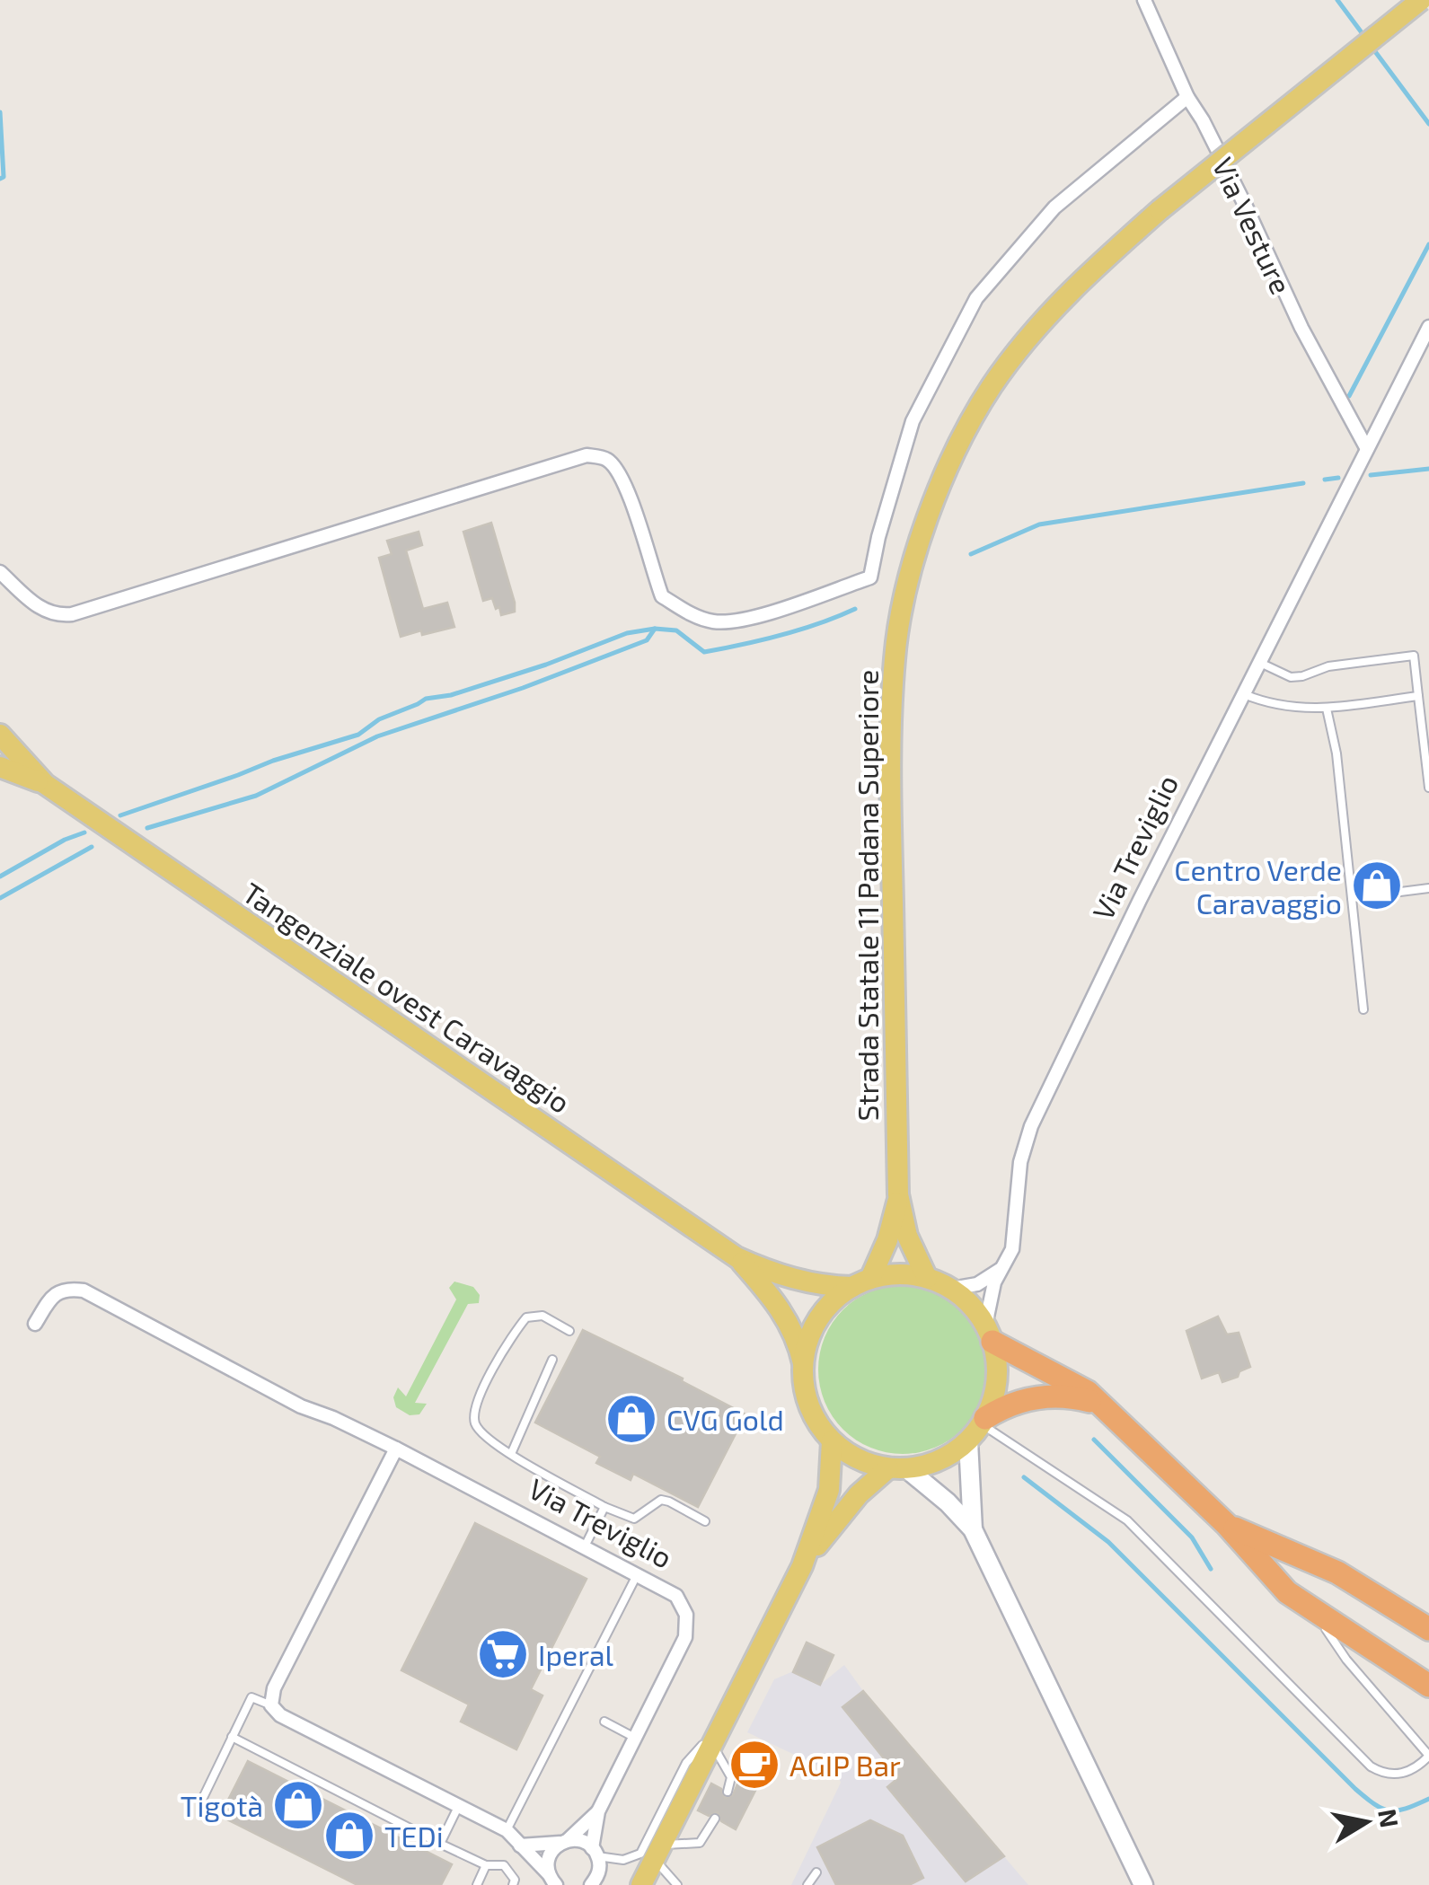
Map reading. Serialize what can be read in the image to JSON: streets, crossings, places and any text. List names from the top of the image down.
{
  "streets": {
    "main road": ["Strada Statale 11 Padana Superiore", "Tangenziale ovest Caravaggio"],
    "street": ["Via Vesture", "Via Treviglio"]
  },
  "crossings": [
    ["Via Vesture", "Via Treviglio"],
    ["Via Treviglio", "Strada Statale 11 Padana Superiore"],
    ["Via Treviglio", "Tangenziale ovest Caravaggio"],
    ["Strada Statale 11 Padana Superiore", "Tangenziale ovest Caravaggio"]
  ],
  "places": {
    "shop": [
      "Centro Verde Caravaggio",
      "CVG Gold",
      "Tigotà",
      "TEDi"
    ],
    "supermarket": ["Iperal"],
    "cafe": ["AGIP Bar"]
  },
  "north": "right"
}
